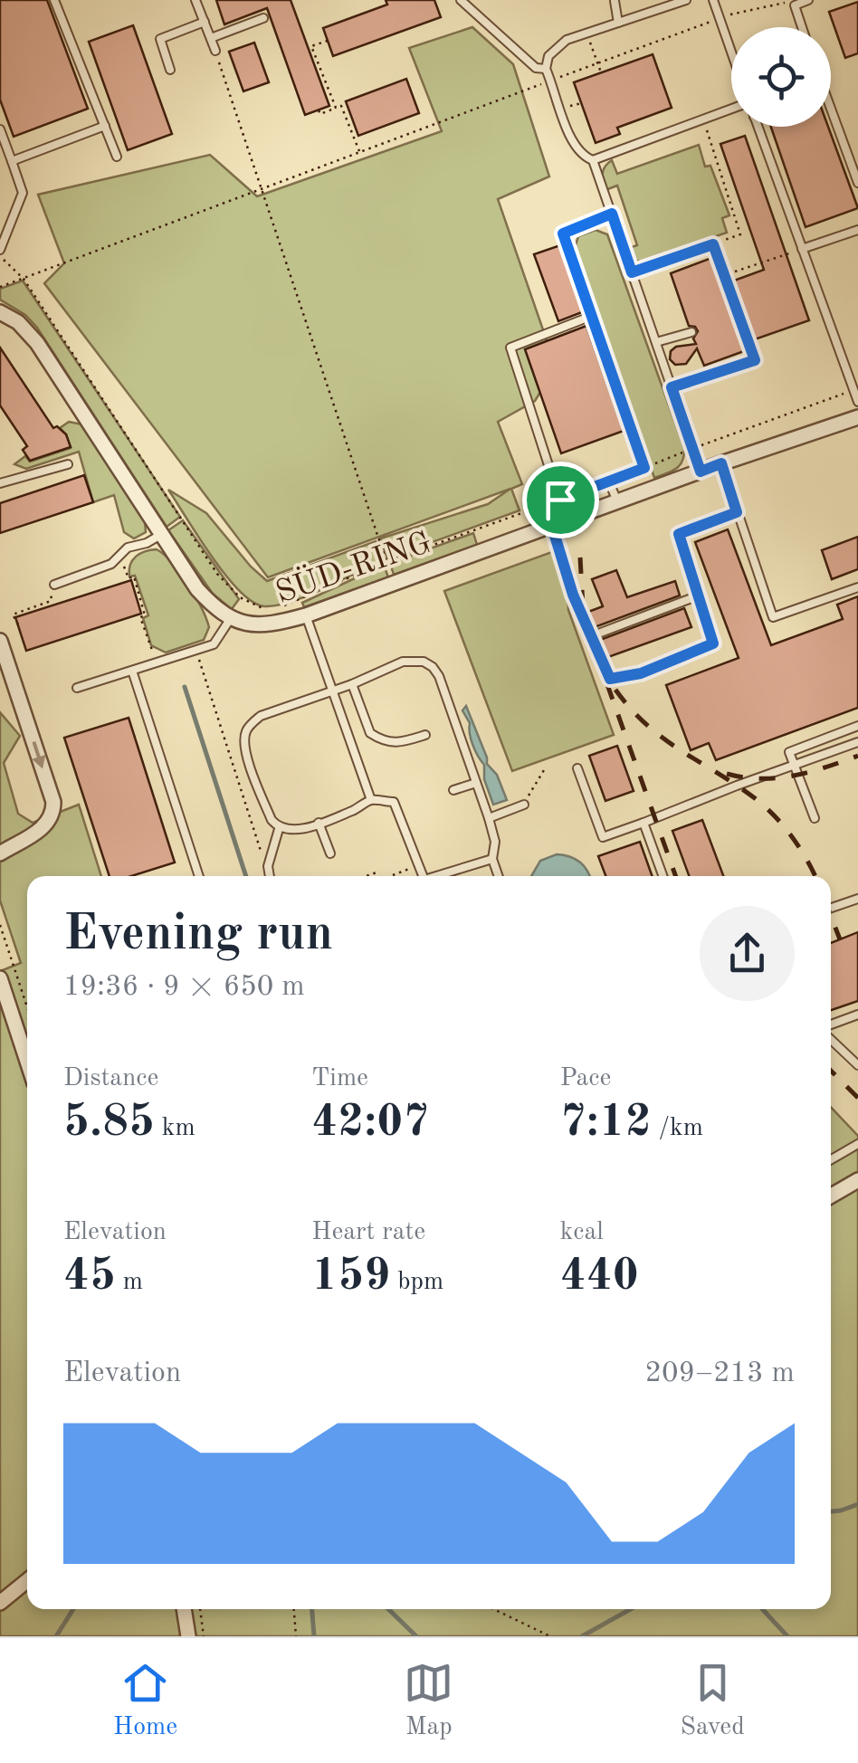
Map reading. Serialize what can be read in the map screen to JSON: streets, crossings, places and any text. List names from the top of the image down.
{
  "streets": {
    "street": ["SÜD-RING"]
  },
  "page": {
    "heading": ["Evening run", "19:36 · 9 × 650 m"],
    "stats": [
      ["Distance", "5.85 km"],
      ["Time", "42:07"],
      ["Pace", "7:12 /km"],
      ["Elevation", "45 m"],
      ["Heart rate", "159 bpm"],
      ["kcal", "440"]
    ],
    "chart": ["Elevation", "209–213 m"],
    "tabs": ["Home", "Map", "Saved"]
  }
}
